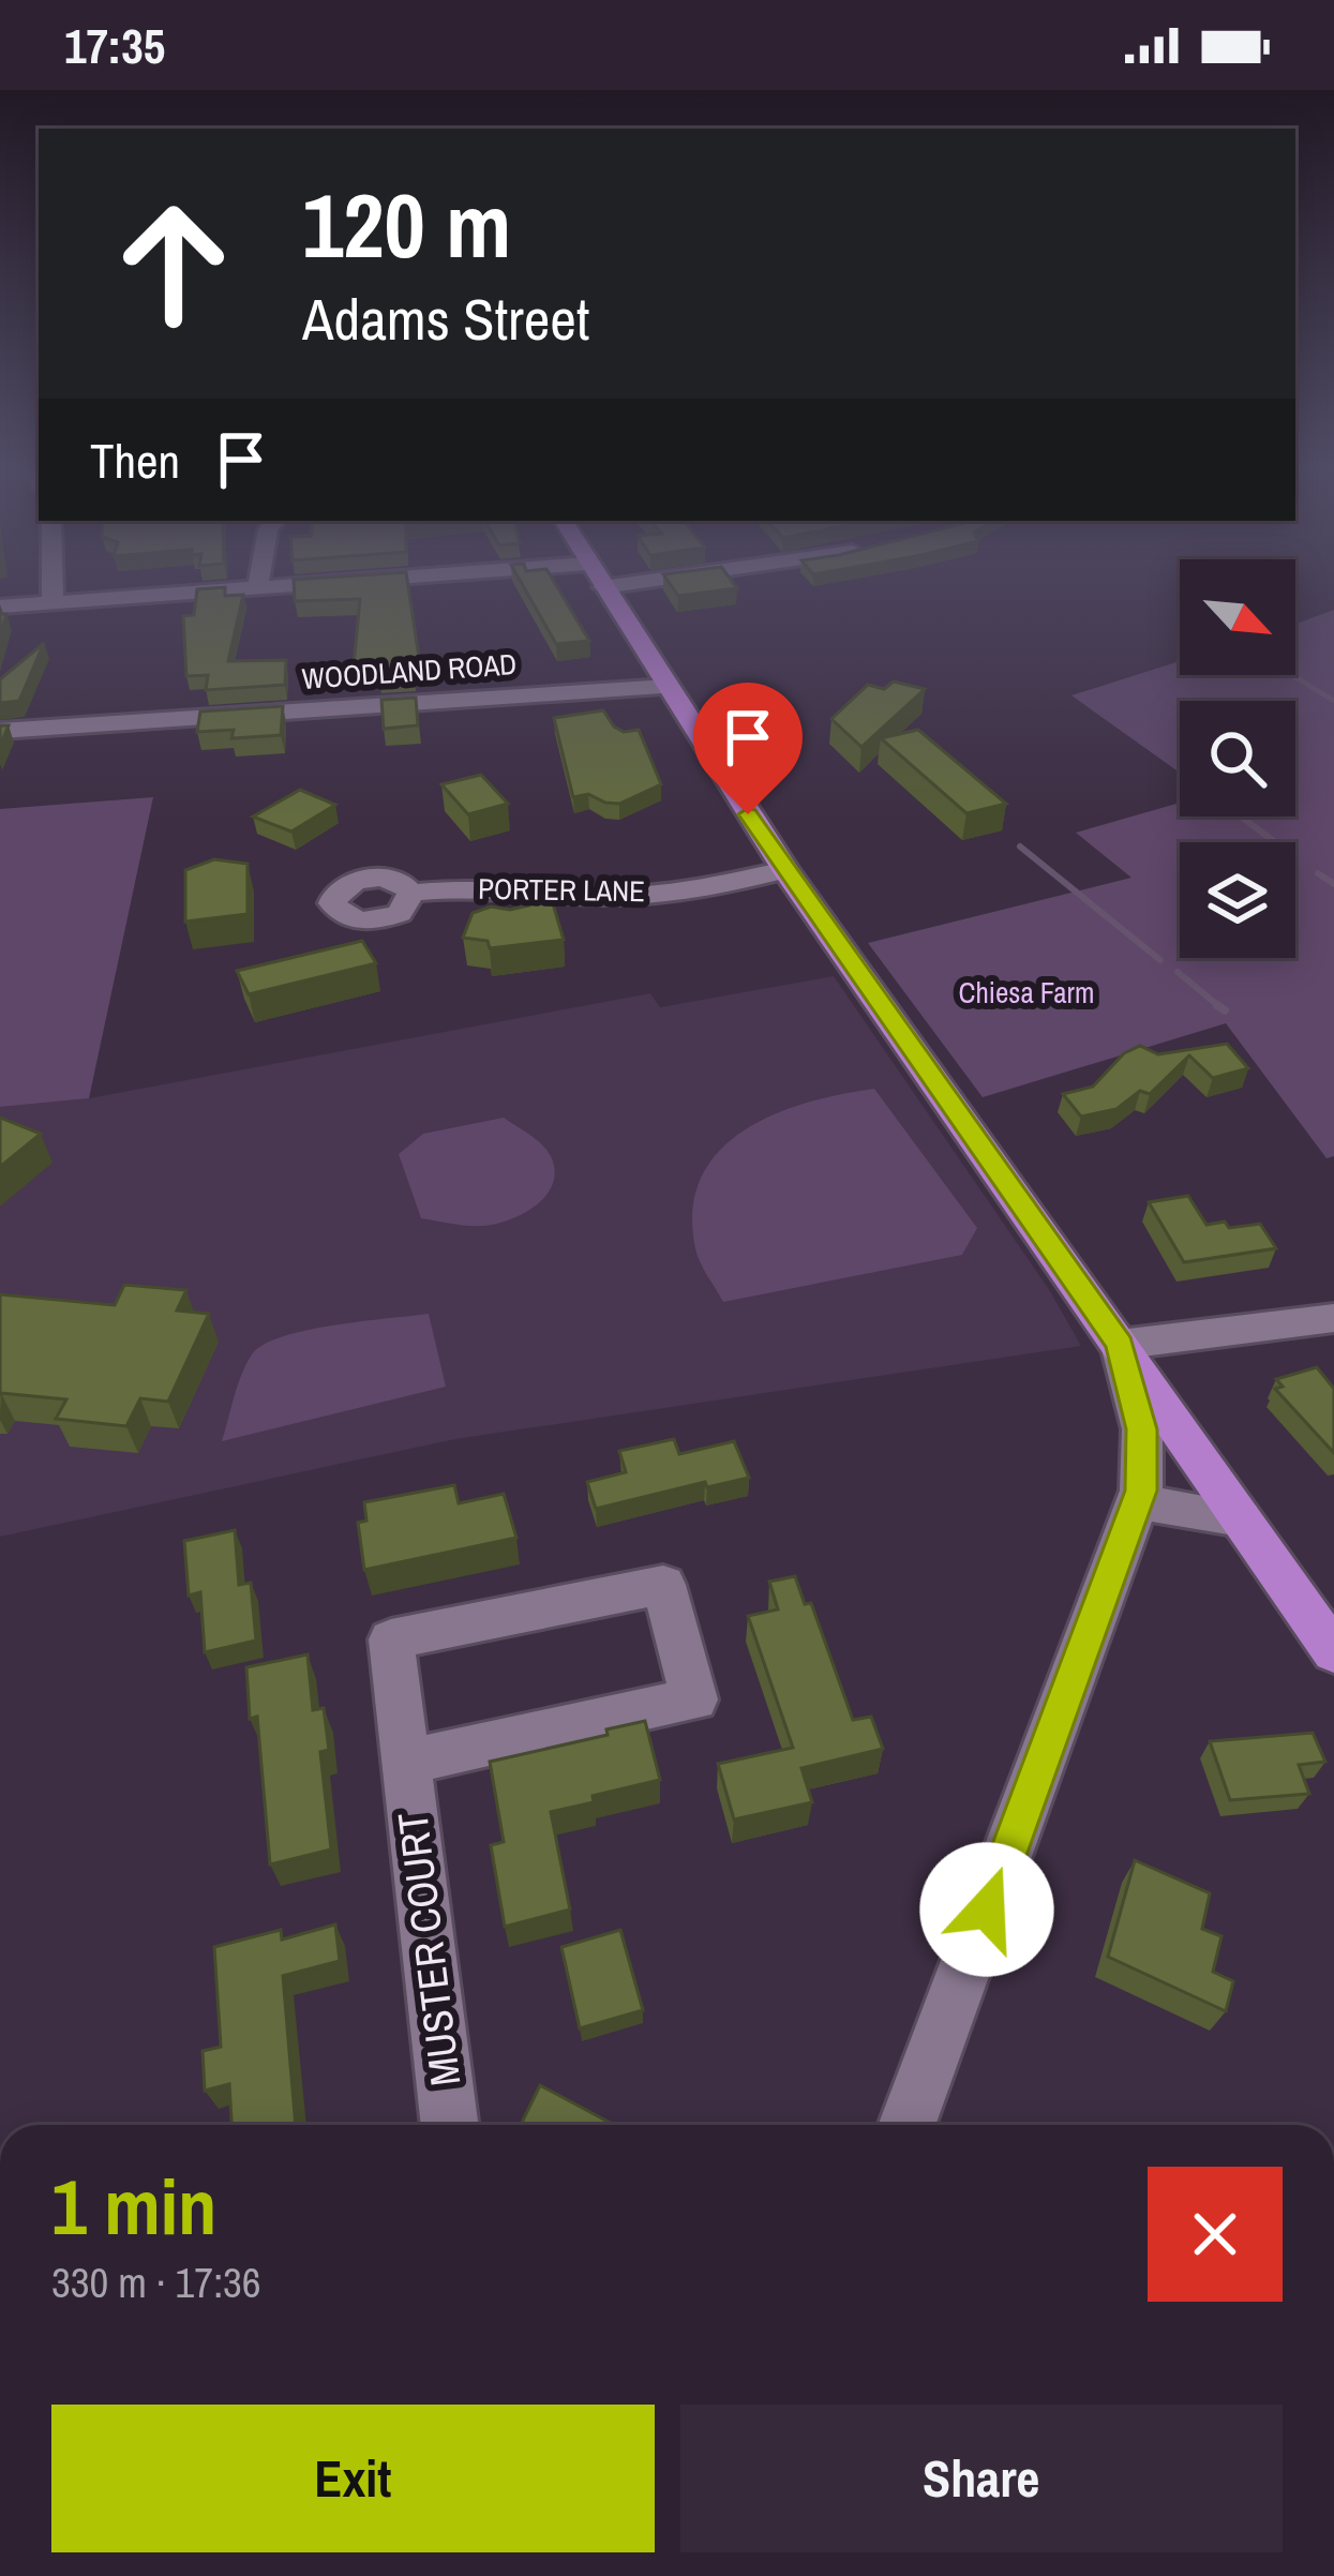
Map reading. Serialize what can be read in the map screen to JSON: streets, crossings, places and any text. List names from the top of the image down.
{
  "streets": {
    "street": ["WOODLAND ROAD", "PORTER LANE", "MUSTER COURT"]
  },
  "parks": ["Chiesa Farm"],
  "north": "bottom right",
  "page": {
    "status": "17:35",
    "turn": ["120 m", "Adams Street"],
    "then": "Then",
    "heading": ["1 min", "330 m · 17:36"],
    "buttons": ["Exit", "Share"]
  }
}
